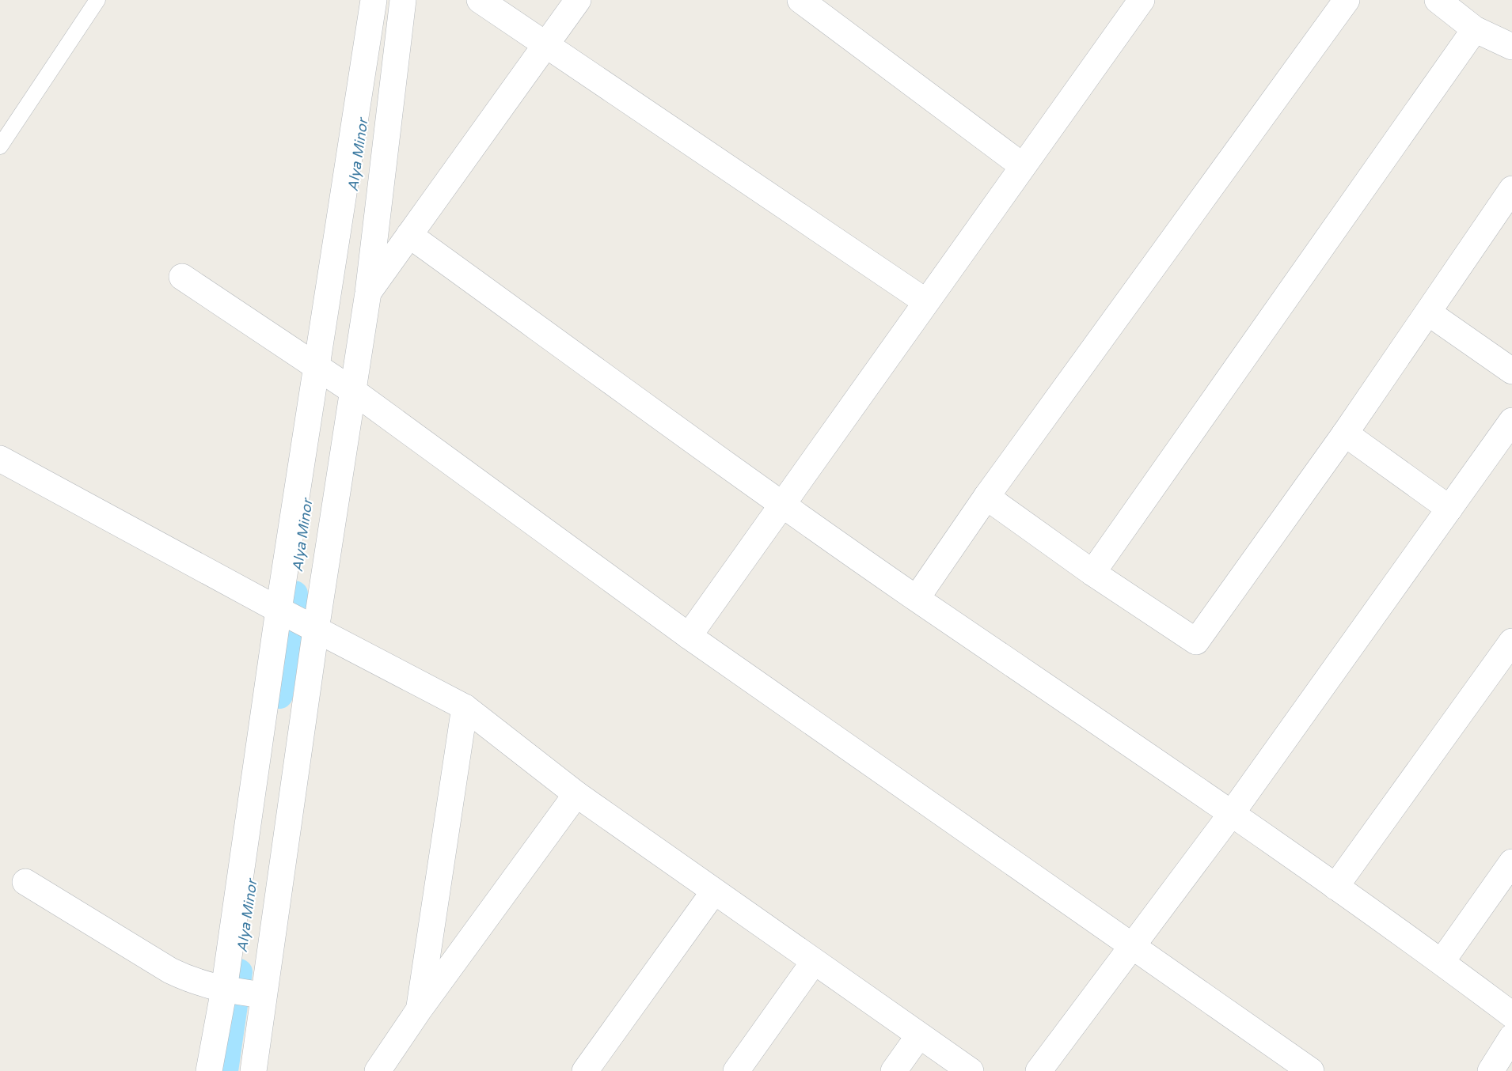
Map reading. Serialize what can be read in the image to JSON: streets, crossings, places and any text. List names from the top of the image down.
{
  "water": ["Alya Minor"]
}
